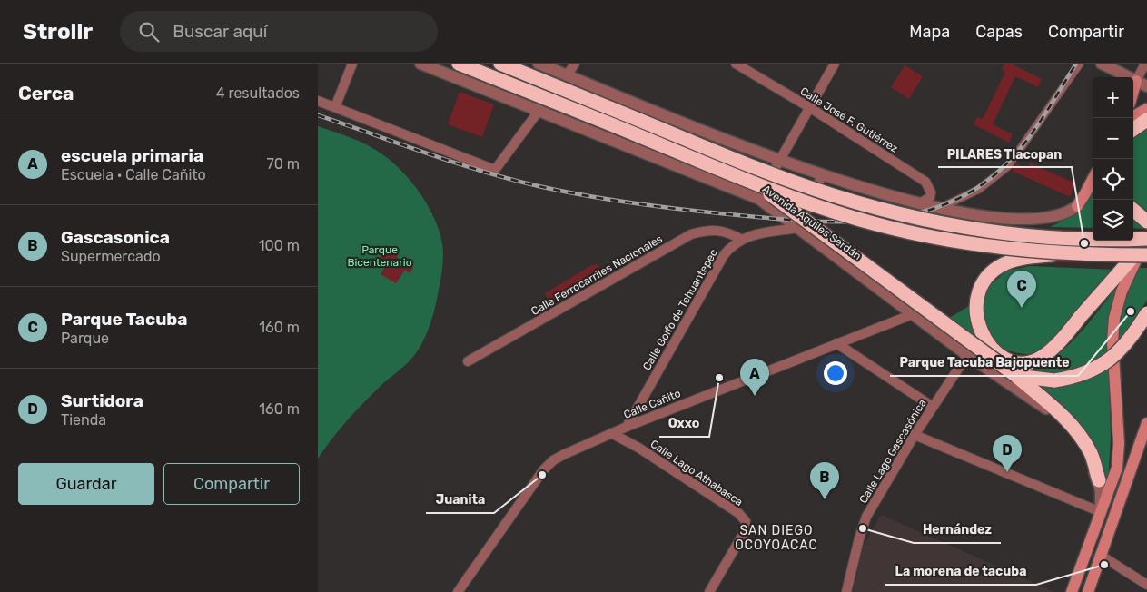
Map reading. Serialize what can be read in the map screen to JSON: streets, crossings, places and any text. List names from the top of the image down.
{
  "streets": {
    "highway": ["Avenida Aquiles Serdán"],
    "street": [
      "Calle José F. Gutiérrez",
      "Calle Ferrocarriles Nacionales",
      "Calle Golfo de Tehuantepec",
      "Calle Cañito",
      "Calle Lago Gascasónica",
      "Calle Lago Athabasca"
    ]
  },
  "crossings": [
    ["Avenida Aquiles Serdán", "Calle Cañito"],
    ["Avenida Aquiles Serdán", "Calle Lago Gascasónica"],
    ["Calle Ferrocarriles Nacionales", "Calle Golfo de Tehuantepec"],
    ["Calle Golfo de Tehuantepec", "Calle Cañito"],
    ["Calle Cañito", "Calle Lago Athabasca"]
  ],
  "districts": ["SAN DIEGO OCOYOACAC"],
  "parks": ["Parque Bicentenario"],
  "places": [
    "PILARES Tlacopan",
    "Parque Tacuba Bajopuente",
    "Oxxo",
    "Juanita",
    "Hernández",
    "La morena de tacuba"
  ],
  "page": {
    "header": "Strollr",
    "search": "Buscar aquí",
    "nav": ["Mapa", "Capas", "Compartir"],
    "heading": ["Cerca", "4 resultados"],
    "map_buttons": ["+", "−"],
    "list": [
      {
        "mark": "A",
        "name": "escuela primaria",
        "note": "Escuela · Calle Cañito",
        "value": "70 m"
      },
      {
        "mark": "B",
        "name": "Gascasonica",
        "note": "Supermercado",
        "value": "100 m"
      },
      {
        "mark": "C",
        "name": "Parque Tacuba",
        "note": "Parque",
        "value": "160 m"
      },
      {
        "mark": "D",
        "name": "Surtidora",
        "note": "Tienda",
        "value": "160 m"
      }
    ],
    "pins": [
      "C",
      "A",
      "D",
      "B"
    ],
    "buttons": ["Guardar", "Compartir"]
  }
}
